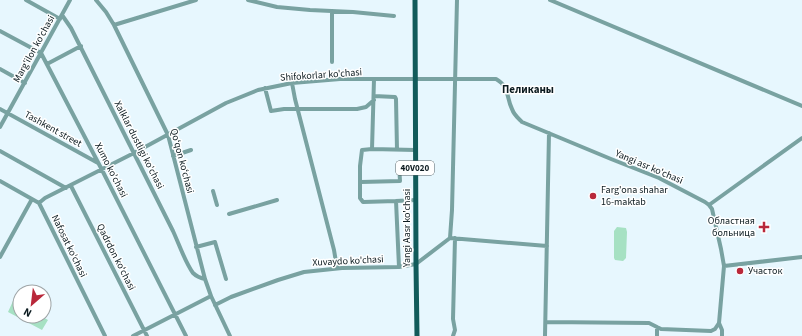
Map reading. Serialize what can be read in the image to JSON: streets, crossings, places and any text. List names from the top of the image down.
{
  "streets": {
    "main road": ["40V020", "Yangi Aasr ko'chasi"],
    "street": [
      "Marg'ilon ko'chasi",
      "Shifokorlar ko'chasi",
      "Tashkent street",
      "Xalklar dustligi ko'chasi",
      "Qoʻqon koʻchasi",
      "Yangi asr ko'chasi",
      "Xumo ko'chasi",
      "Nafosat ko'chasi",
      "Qadrdon koʻchasi",
      "Xuvaydo ko'chasi"
    ]
  },
  "crossings": [
    ["Marg'ilon ko'chasi", "Tashkent street"],
    ["Marg'ilon ko'chasi", "Xalklar dustligi ko'chasi"],
    ["Marg'ilon ko'chasi", "Xumo ko'chasi"],
    ["Shifokorlar ko'chasi", "Xalklar dustligi ko'chasi"],
    ["Shifokorlar ko'chasi", "Qoʻqon koʻchasi"],
    ["Shifokorlar ko'chasi", "Yangi asr ko'chasi"],
    ["Shifokorlar ko'chasi", "Xumo ko'chasi"],
    ["Shifokorlar ko'chasi", "Yangi Aasr ko'chasi"],
    ["Shifokorlar ko'chasi", "Nafosat ko'chasi"],
    ["Shifokorlar ko'chasi", "Qadrdon koʻchasi"],
    ["Tashkent street", "Xumo ko'chasi"],
    ["Xalklar dustligi ko'chasi", "Qoʻqon koʻchasi"],
    ["Qoʻqon koʻchasi", "Xuvaydo ko'chasi"],
    ["Yangi asr ko'chasi", "Yangi Aasr ko'chasi"],
    ["Yangi Aasr ko'chasi", "Xuvaydo ko'chasi"]
  ],
  "districts": ["Пеликаны"],
  "places": {
    "other": ["Farg'ona shahar 16-maktab", "Участок"],
    "health": ["Областная больница"]
  },
  "north": "bottom left"
}
